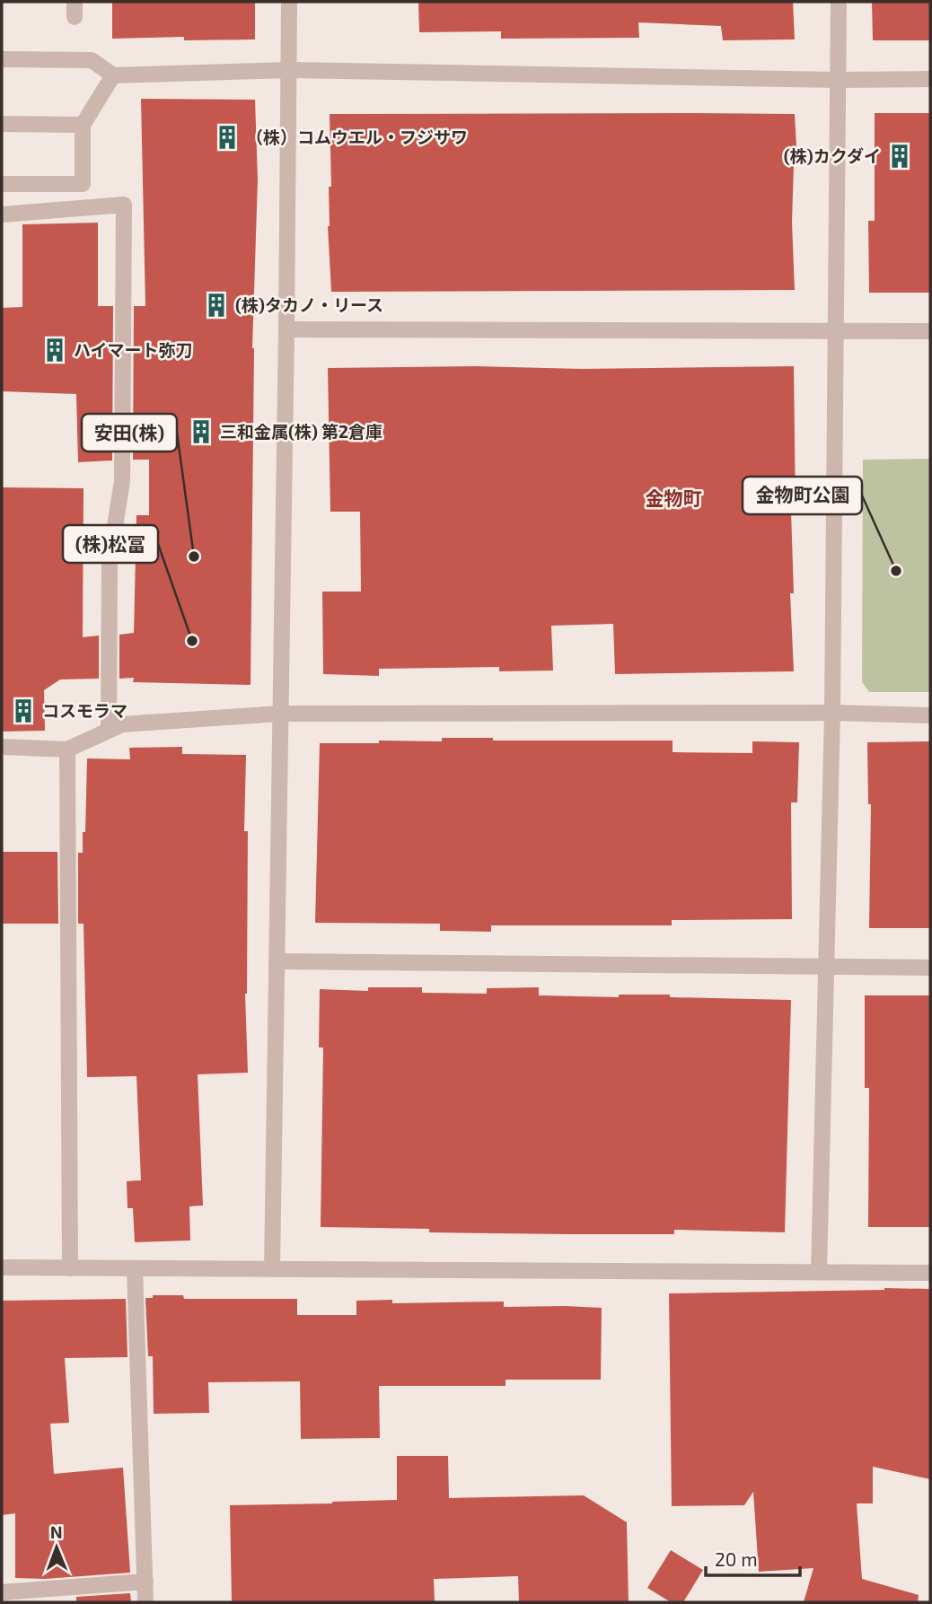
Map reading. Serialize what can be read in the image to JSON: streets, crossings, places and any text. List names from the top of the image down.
{
  "districts": ["金物町"],
  "places": {
    "building": [
      "（株）コムウエル・フジサワ",
      "(株)カクダイ",
      "(株)タカノ・リース",
      "ハイマート弥刀",
      "三和金属(株) 第2倉庫",
      "コスモラマ"
    ],
    "other": ["安田(株)", "金物町公園", "(株)松冨"]
  },
  "scale_bar": "20 m",
  "north": "top"
}
